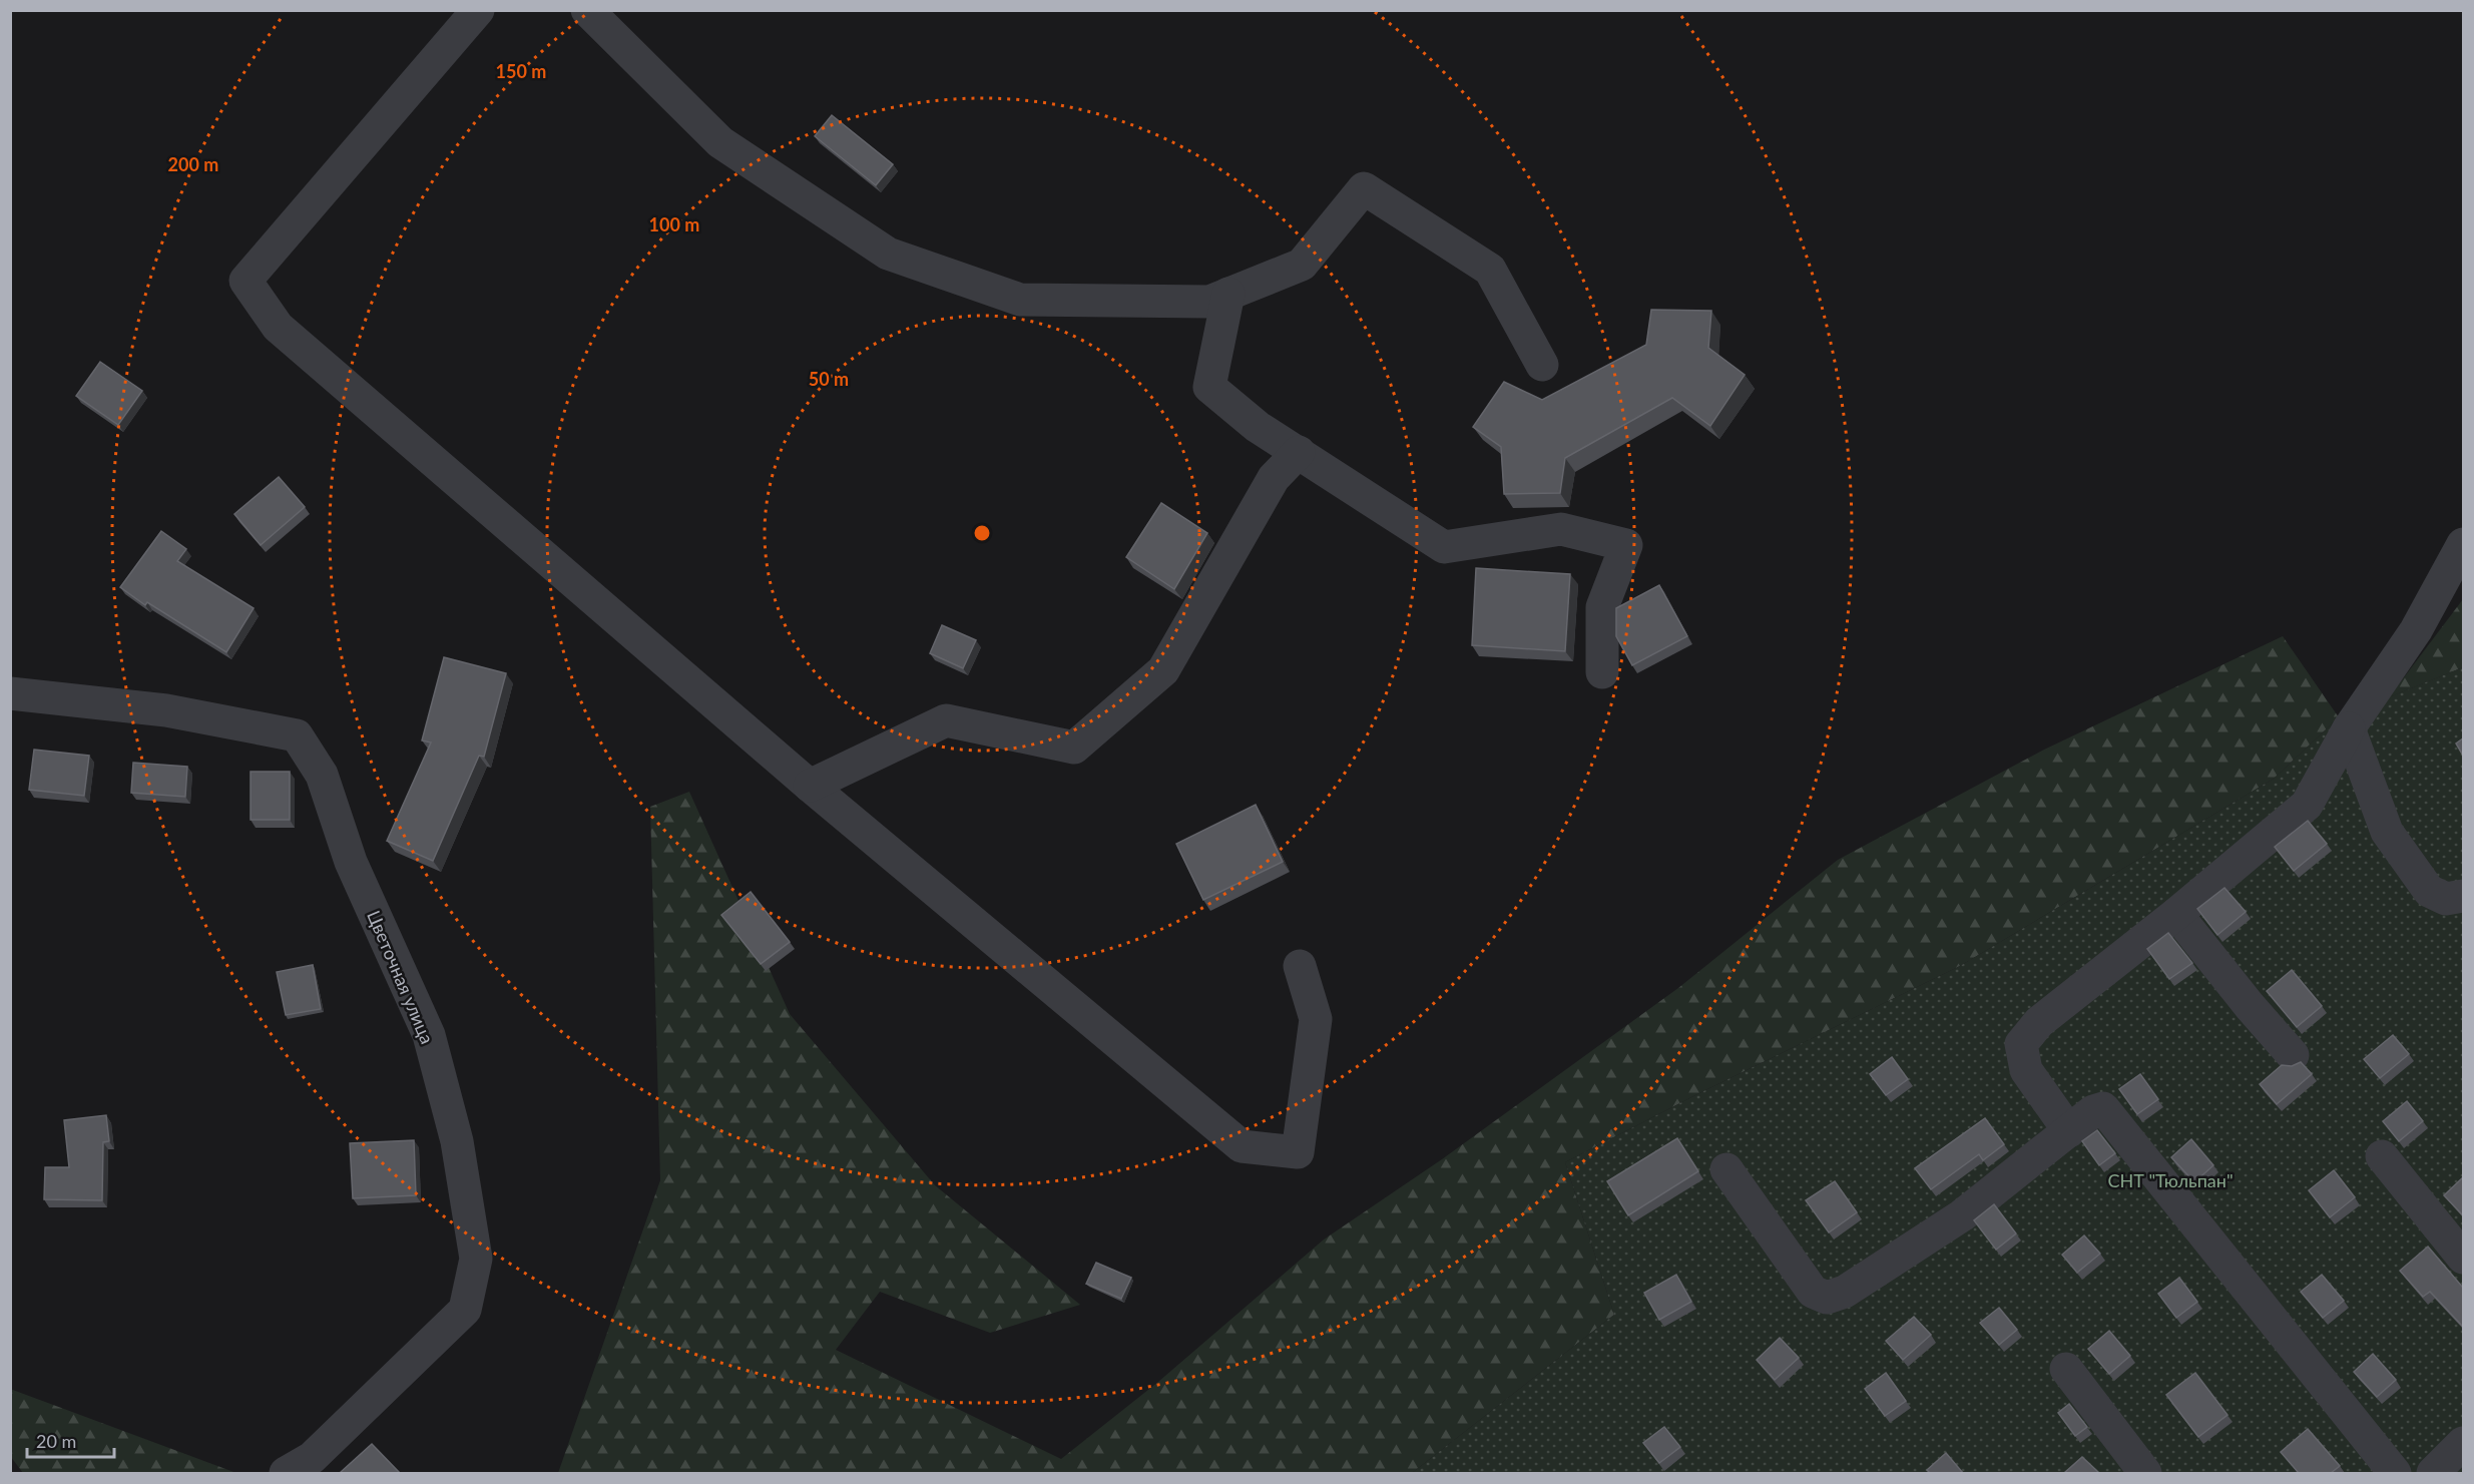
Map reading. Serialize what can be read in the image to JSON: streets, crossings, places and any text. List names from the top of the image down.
{
  "streets": {
    "street": ["Цветочная улица"]
  },
  "parks": ["СНТ \"Тюльпан\""],
  "scale_bar": "20 m",
  "rings": [
    "150 m",
    "200 m",
    "100 m",
    "50 m"
  ]
}
